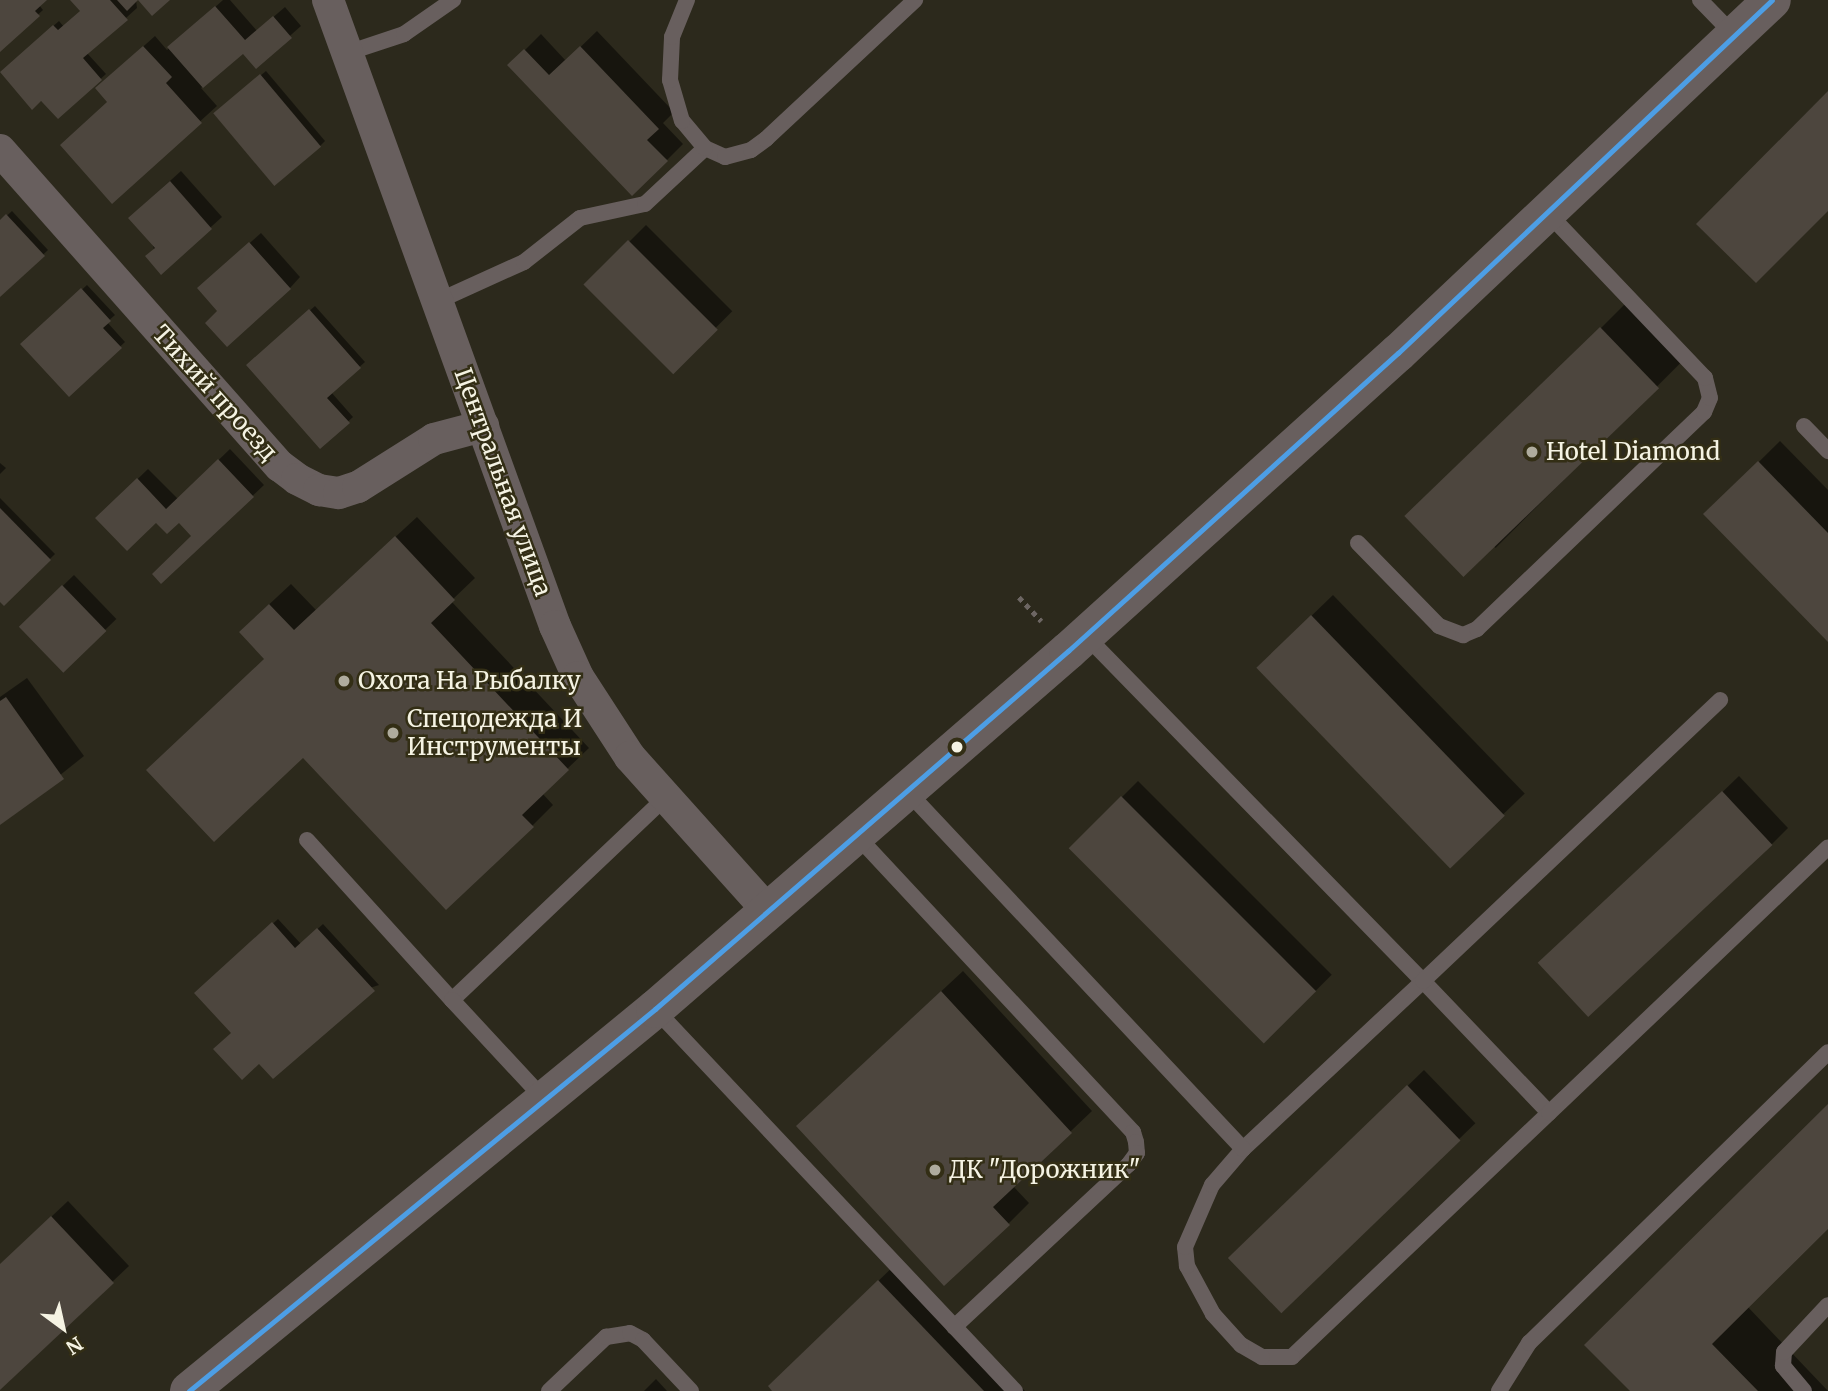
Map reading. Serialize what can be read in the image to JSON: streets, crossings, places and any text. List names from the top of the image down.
{
  "streets": {
    "street": ["Тихий проезд", "Центральная улица"]
  },
  "crossings": [
    ["Тихий проезд", "Центральная улица"]
  ],
  "places": [
    "Hotel Diamond",
    "Охота На Рыбалку",
    "Спецодежда И Инструменты",
    "ДК \"Дорожник\""
  ],
  "north": "bottom right"
}
